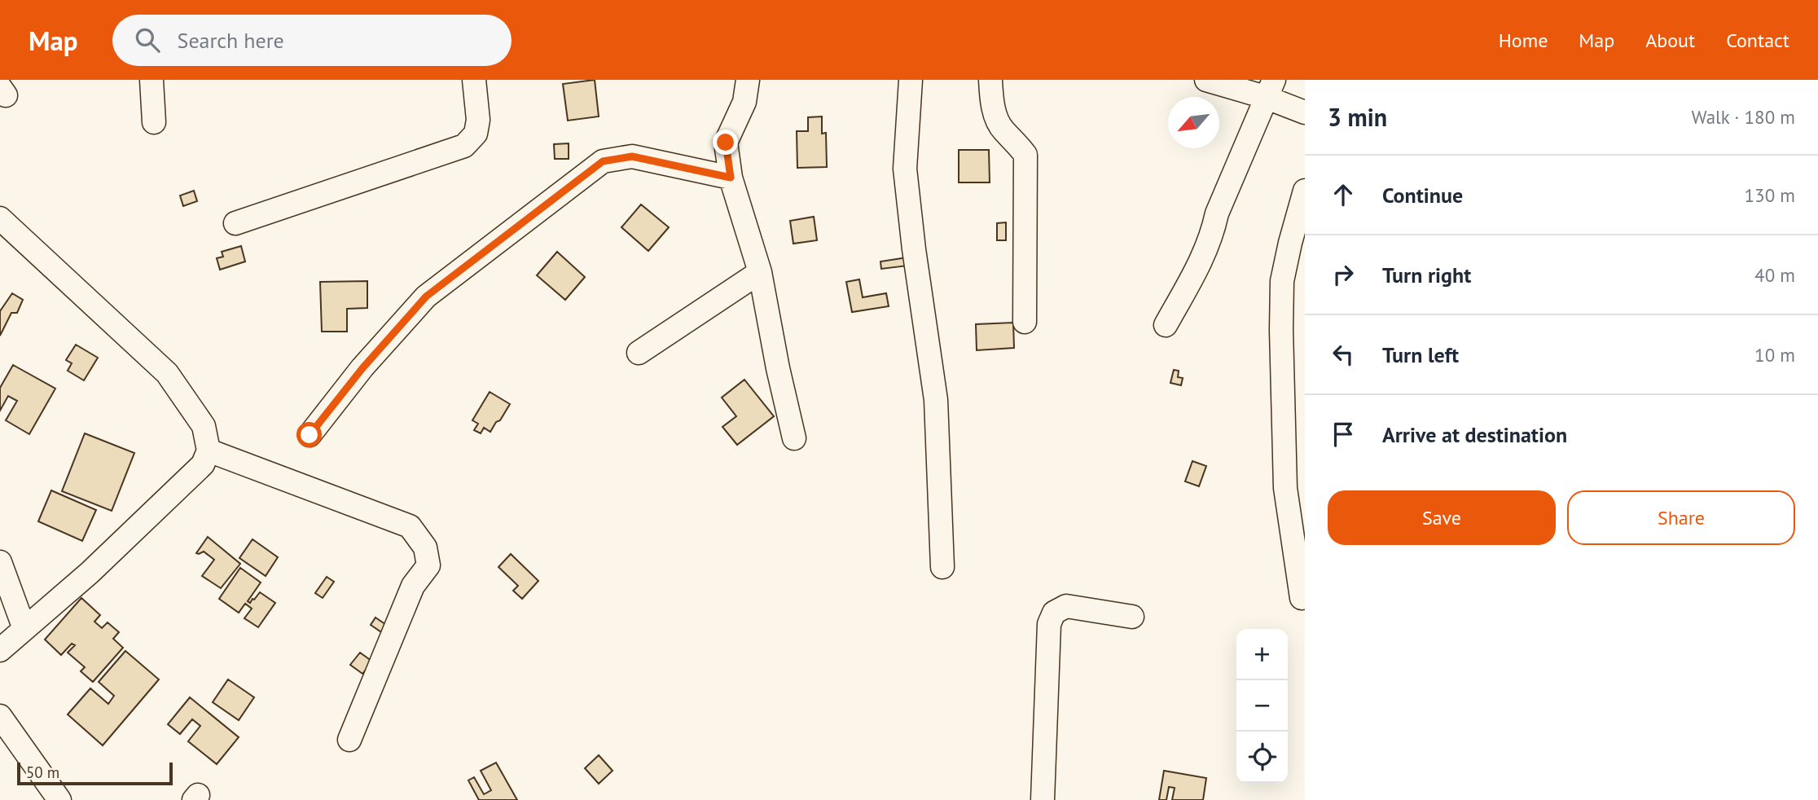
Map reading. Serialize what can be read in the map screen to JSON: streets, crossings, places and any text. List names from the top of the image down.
{
  "scale_bar": "50 m",
  "north": "bottom left",
  "page": {
    "header": "Map",
    "search": "Search here",
    "nav": [
      "Home",
      "Map",
      "About",
      "Contact"
    ],
    "heading": ["3 min", "Walk · 180 m"],
    "list": [
      ["Continue", "130 m"],
      ["Turn right", "40 m"],
      ["Turn left", "10 m"],
      "Arrive at destination"
    ],
    "buttons": ["Save", "Share"],
    "map_buttons": ["+", "−"],
    "scale": "50 m"
  }
}
